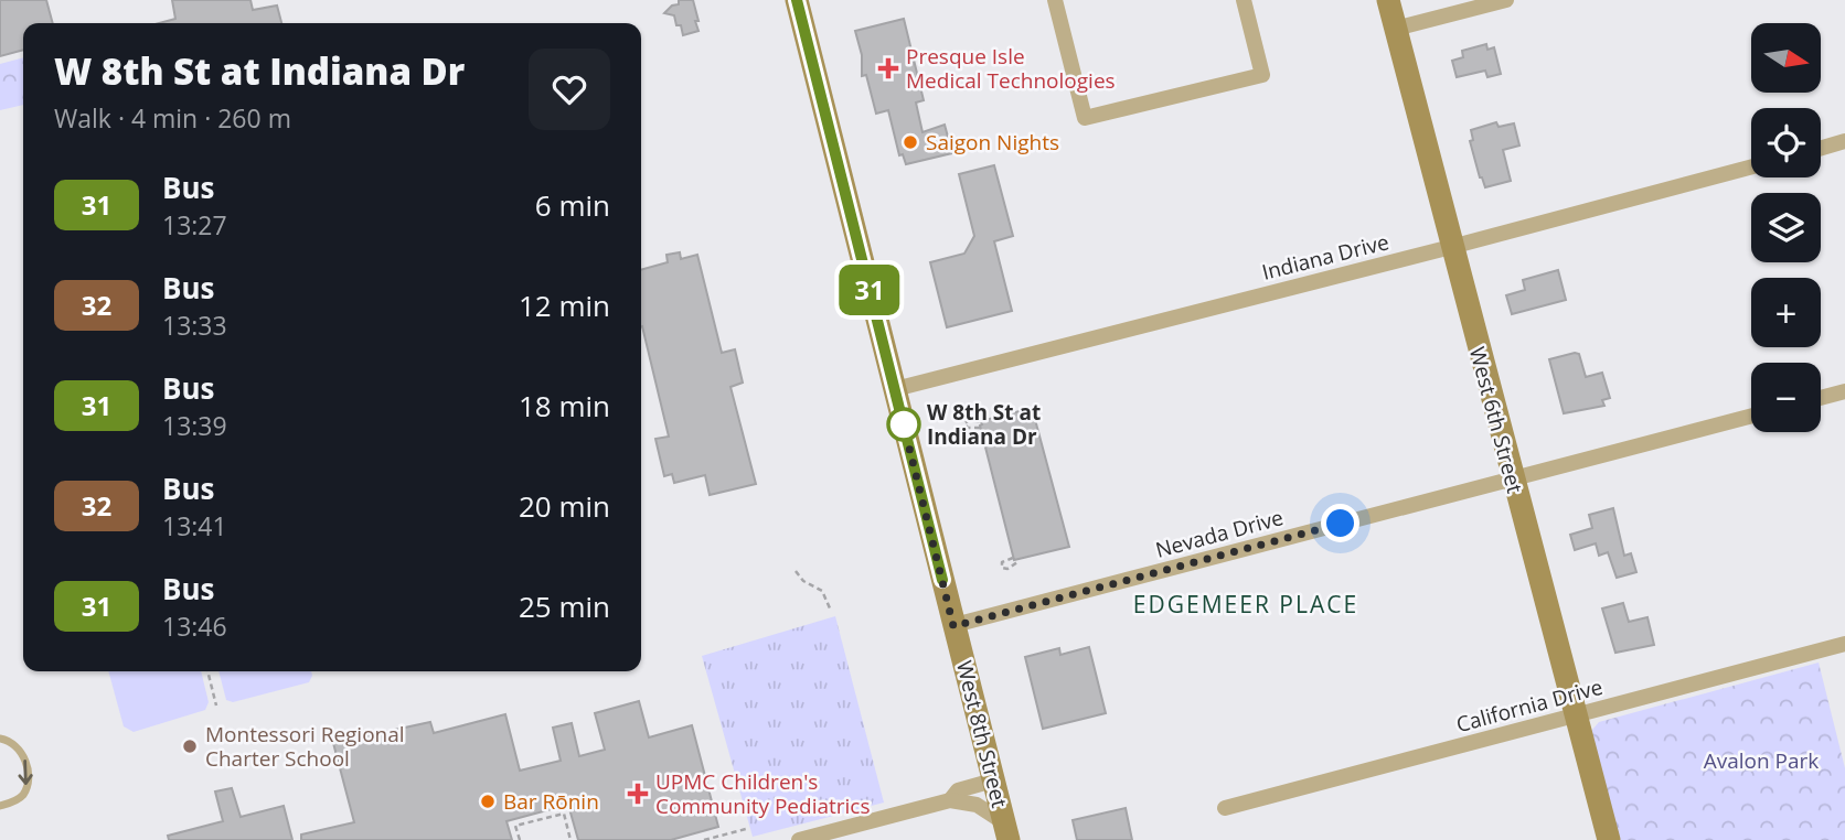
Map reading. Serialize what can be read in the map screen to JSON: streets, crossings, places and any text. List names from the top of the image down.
{
  "streets": {
    "street": [
      "Indiana Drive",
      "West 6th Street",
      "Nevada Drive",
      "California Drive",
      "West 8th Street"
    ]
  },
  "crossings": [
    ["Indiana Drive", "West 6th Street"],
    ["Indiana Drive", "West 8th Street"],
    ["West 6th Street", "Nevada Drive"],
    ["West 6th Street", "California Drive"],
    ["Nevada Drive", "West 8th Street"]
  ],
  "districts": ["EDGEMEER PLACE"],
  "parks": ["Avalon Park"],
  "places": {
    "health": ["Presque Isle Medical Technologies", "UPMC Children's Community Pediatrics"],
    "other": [
      "Saigon Nights",
      "W 8th St at Indiana Dr",
      "Montessori Regional Charter School",
      "Bar Rōnin"
    ]
  },
  "lines": ["bus line 31"],
  "north": "right",
  "page": {
    "on_map": "31",
    "map_buttons": ["+", "−"],
    "heading": ["W 8th St at Indiana Dr", "Walk · 4 min · 260 m"],
    "list": [
      {
        "mark": "31",
        "name": "Bus",
        "note": "13:27",
        "value": "6 min"
      },
      {
        "mark": "32",
        "name": "Bus",
        "note": "13:33",
        "value": "12 min"
      },
      {
        "mark": "31",
        "name": "Bus",
        "note": "13:39",
        "value": "18 min"
      },
      {
        "mark": "32",
        "name": "Bus",
        "note": "13:41",
        "value": "20 min"
      },
      {
        "mark": "31",
        "name": "Bus",
        "note": "13:46",
        "value": "25 min"
      }
    ]
  }
}
